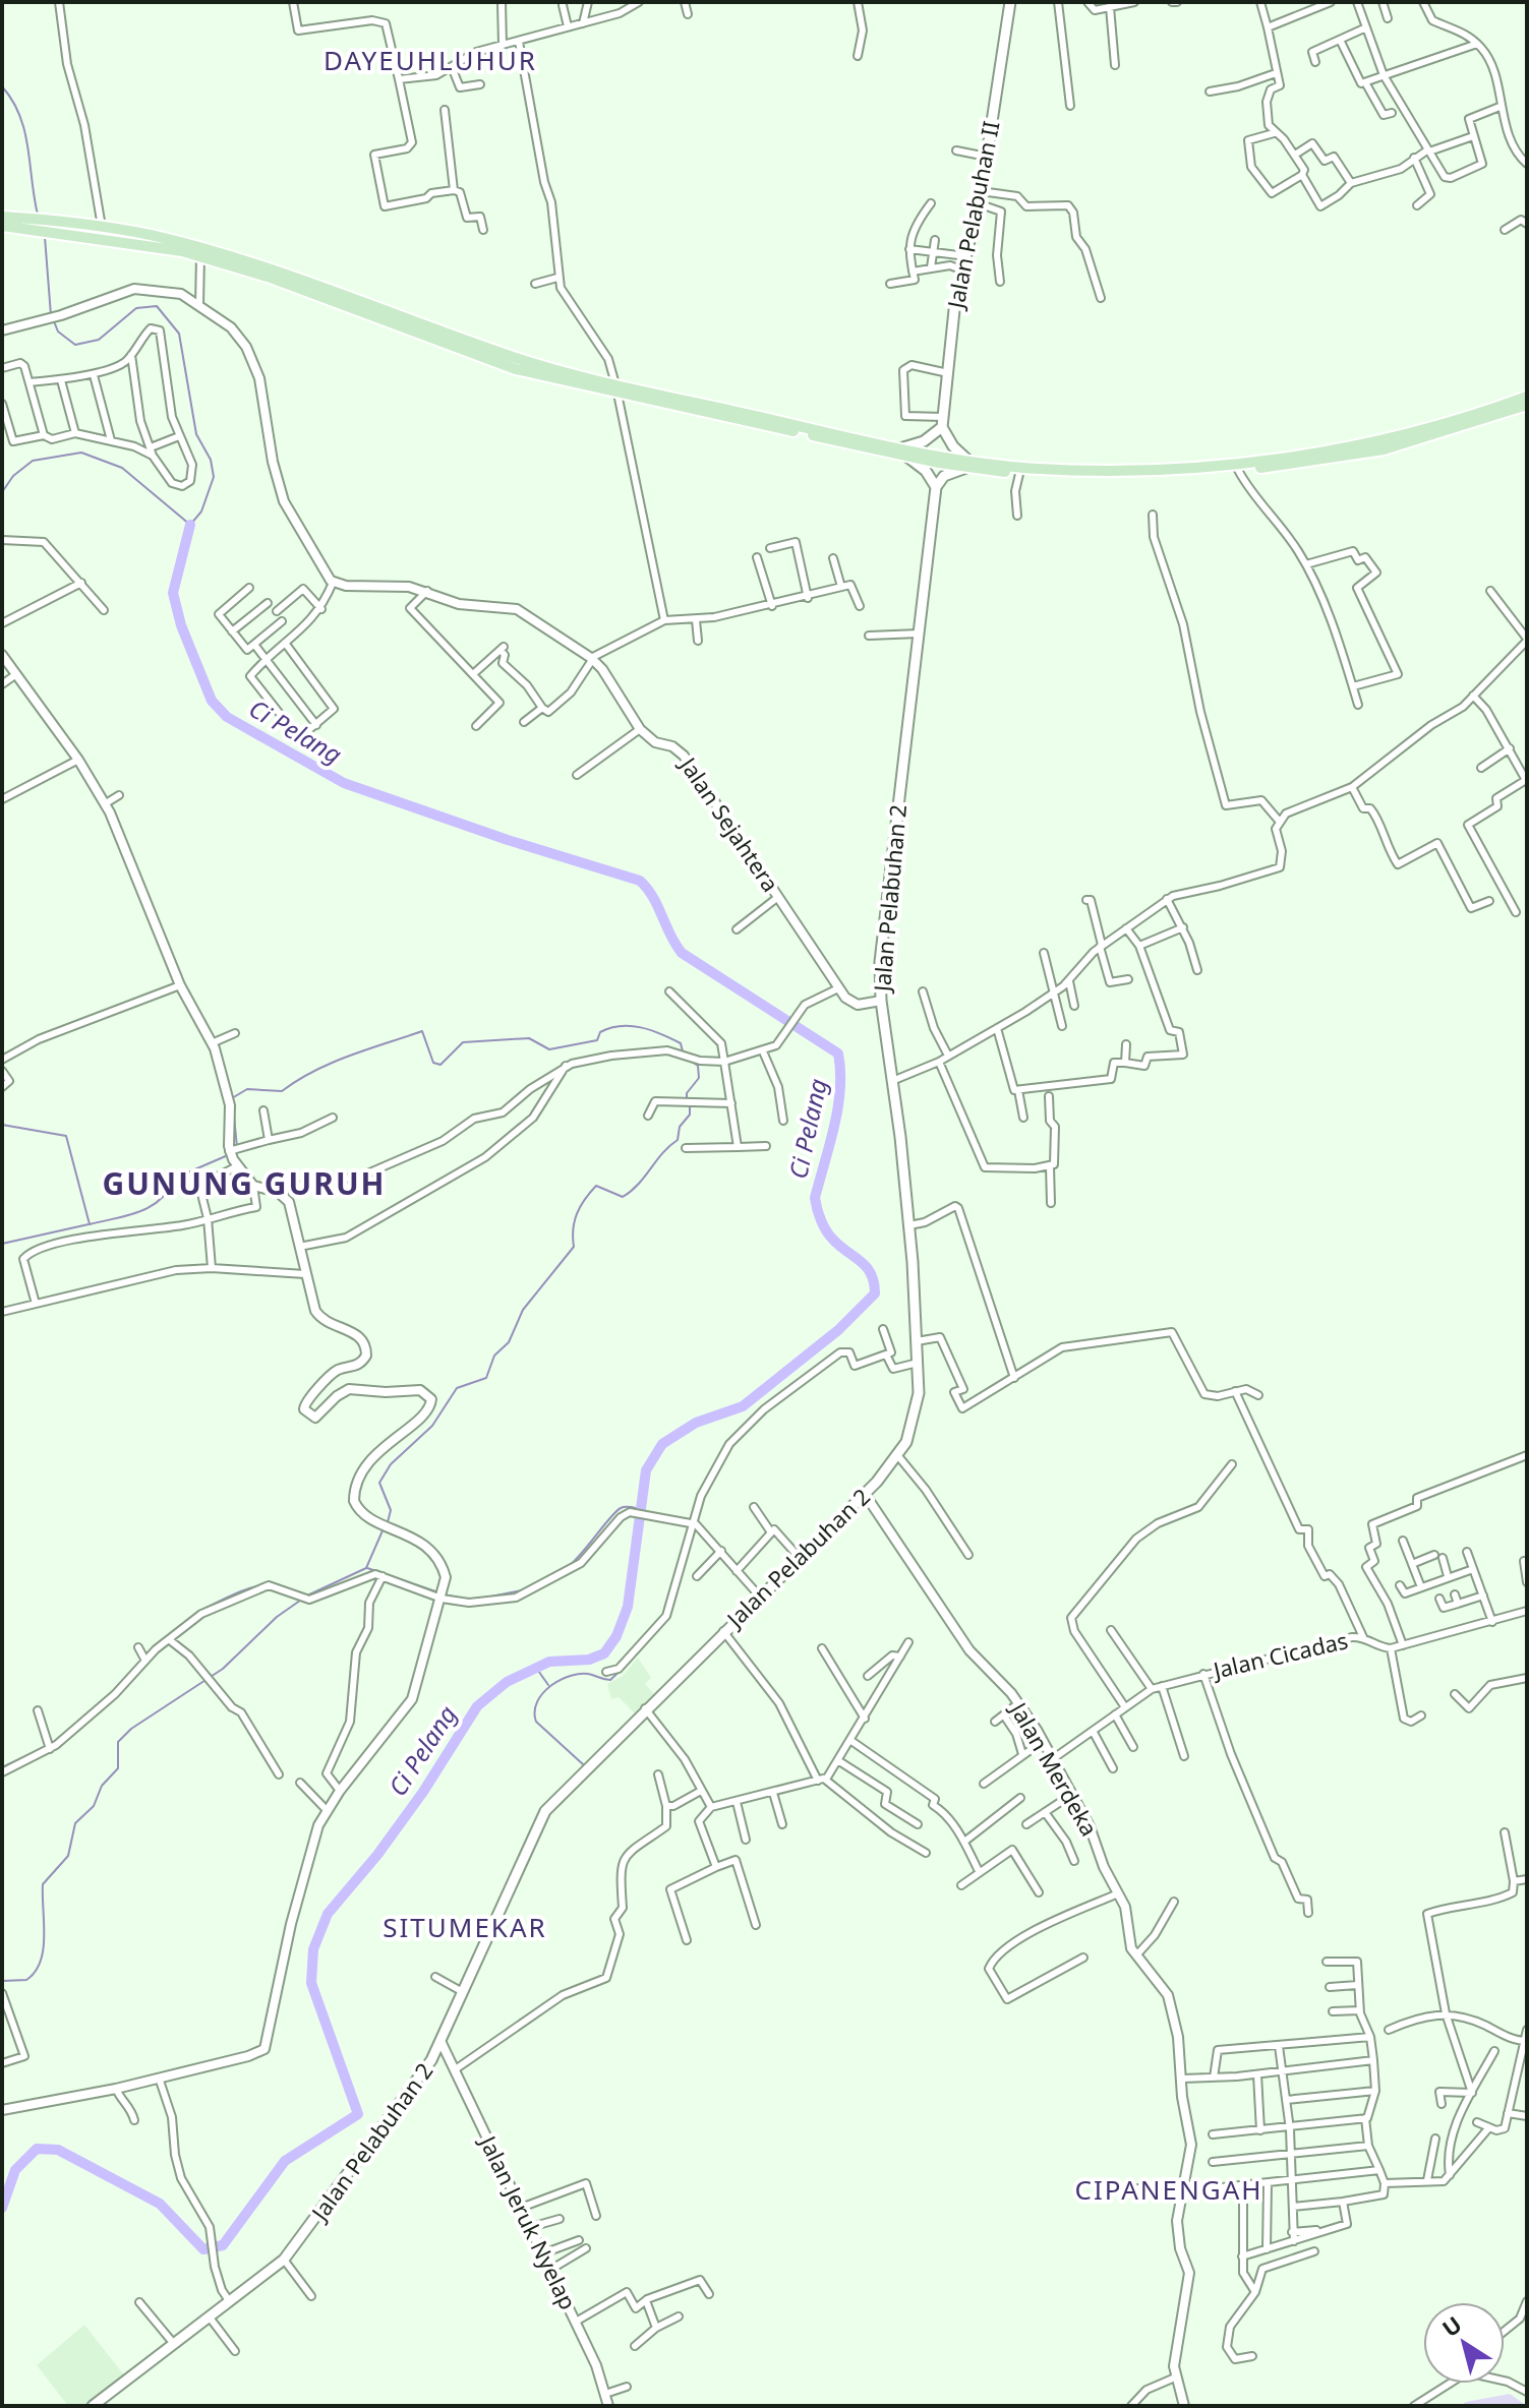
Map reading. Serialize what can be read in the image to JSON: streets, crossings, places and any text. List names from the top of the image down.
{
  "streets": {
    "main road": ["Jalan Pelabuhan II", "Jalan Pelabuhan 2"],
    "street": [
      "Jalan Sejahtera",
      "Jalan Cicadas",
      "Jalan Merdeka",
      "Jalan Jeruk Nyelap"
    ]
  },
  "crossings": [
    ["Jalan Pelabuhan 2", "Jalan Merdeka"],
    ["Jalan Pelabuhan 2", "Jalan Jeruk Nyelap"],
    ["Jalan Cicadas", "Jalan Merdeka"]
  ],
  "districts": [
    "DAYEUHLUHUR",
    "GUNUNG GURUH",
    "SITUMEKAR",
    "CIPANENGAH"
  ],
  "water": ["Ci Pelang"],
  "north": "top left"
}
